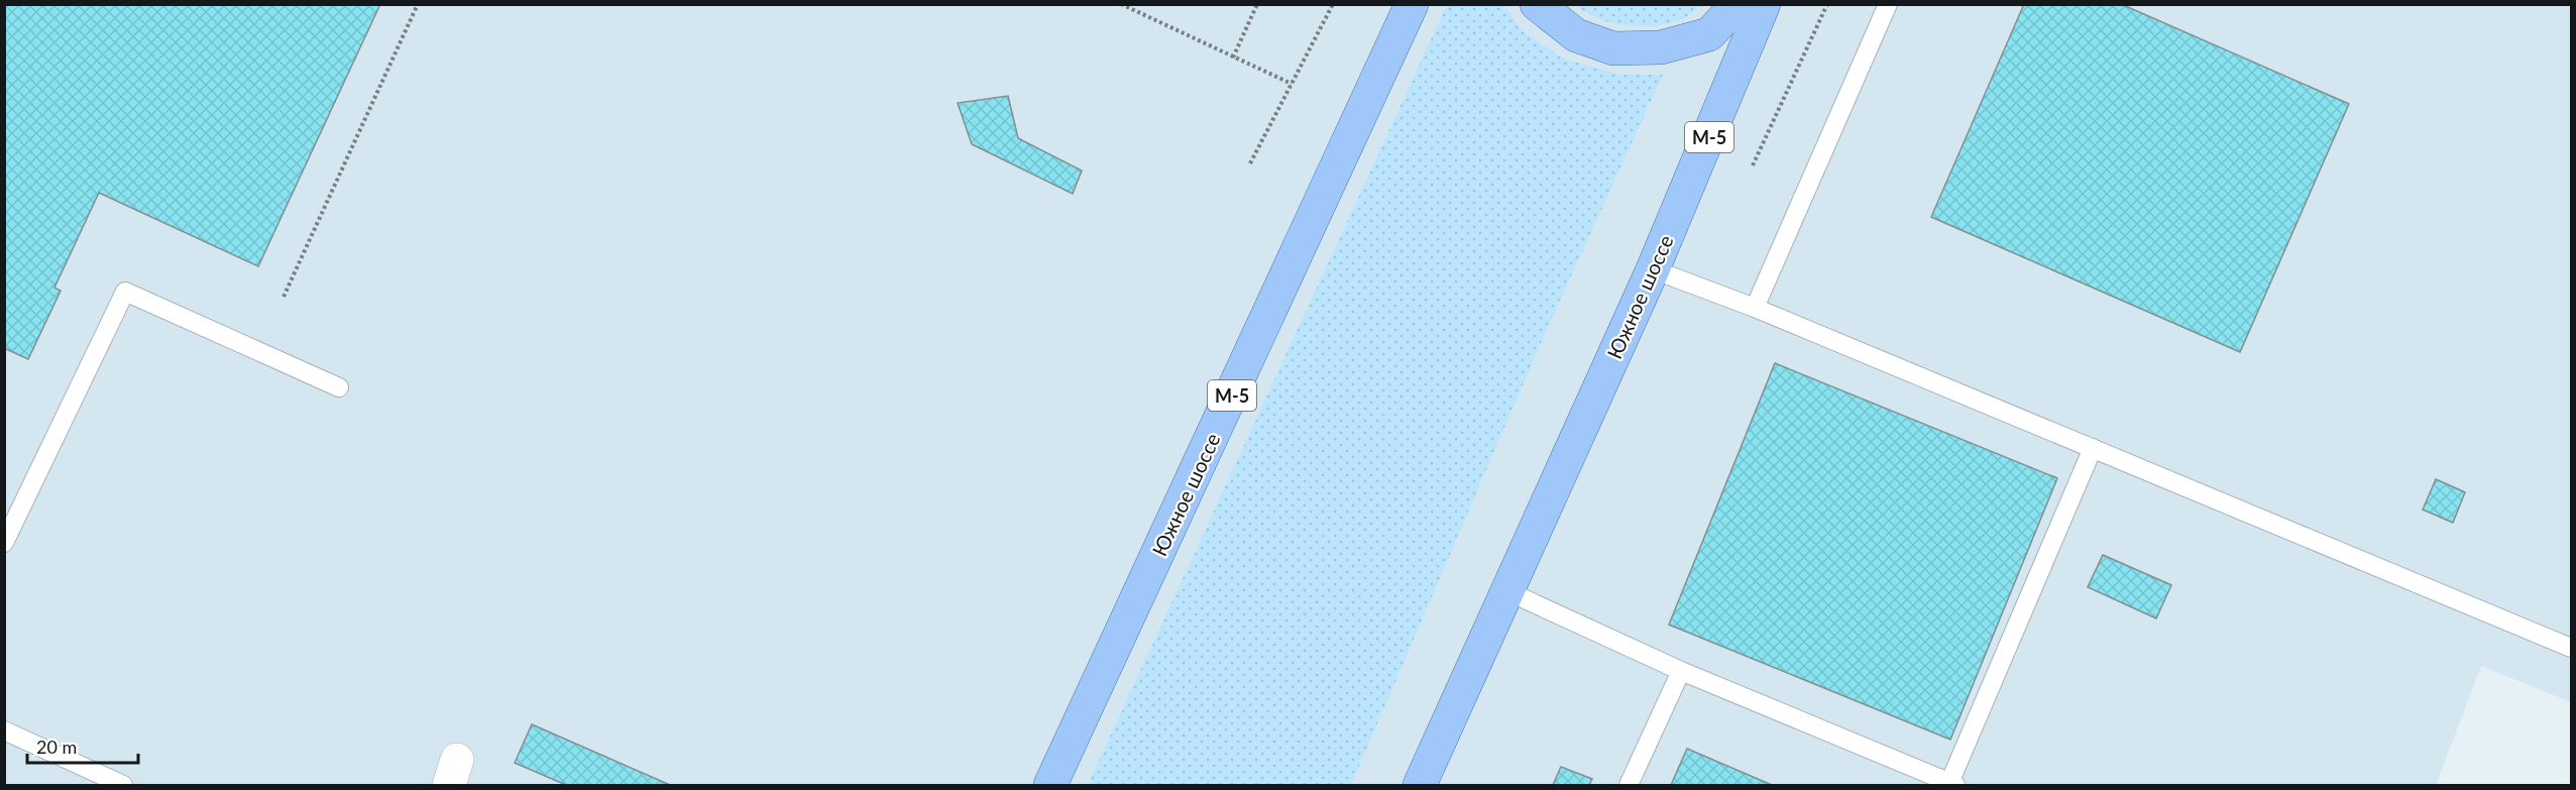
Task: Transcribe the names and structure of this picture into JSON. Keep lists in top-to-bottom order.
{
  "streets": {
    "main road": ["М-5", "Южное шоссе"]
  },
  "scale_bar": "20 m"
}
